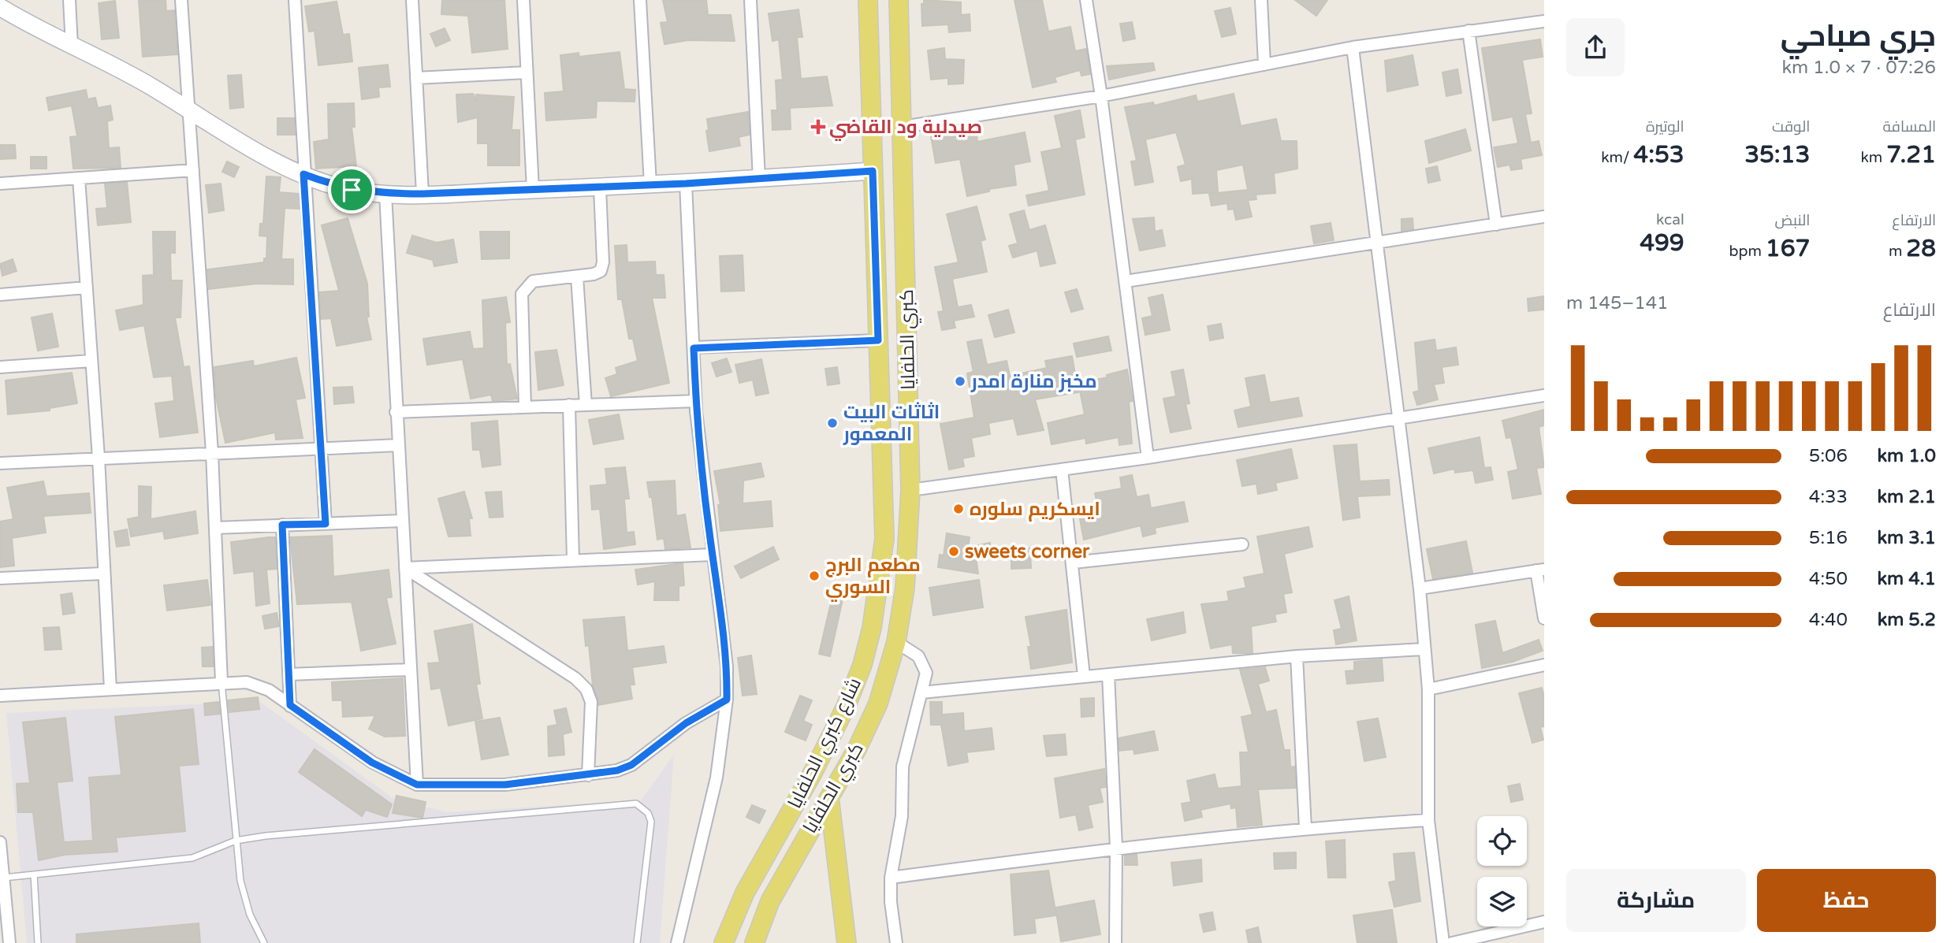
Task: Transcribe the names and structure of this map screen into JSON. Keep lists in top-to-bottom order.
{
  "streets": {
    "main road": ["كبري الحلفايا", "شارع كبري الحلفايا"]
  },
  "places": {
    "health": ["صيدلية ود القاضي"],
    "other": [
      "مخبز منارة امدر",
      "اثاثات البيت المعمور",
      "ايسكريم سلوره",
      "sweets corner",
      "مطعم البرج السوري"
    ]
  },
  "page": {
    "heading": ["جري صباحي", "07:26 · 7 × 1.0 km"],
    "stats": [
      ["المسافة", "7.21 km"],
      ["الوقت", "35:13"],
      ["الوتيرة", "4:53 /km"],
      ["الارتفاع", "28 m"],
      ["النبض", "167 bpm"],
      ["kcal", "499"]
    ],
    "chart": ["الارتفاع", "141–145 m"],
    "list": [
      {
        "name": "1.0 km",
        "note": "5:06"
      },
      {
        "name": "2.1 km",
        "note": "4:33"
      },
      {
        "name": "3.1 km",
        "note": "5:16"
      },
      {
        "name": "4.1 km",
        "note": "4:50"
      },
      {
        "name": "5.2 km",
        "note": "4:40"
      }
    ],
    "buttons": ["حفظ", "مشاركة"]
  }
}
